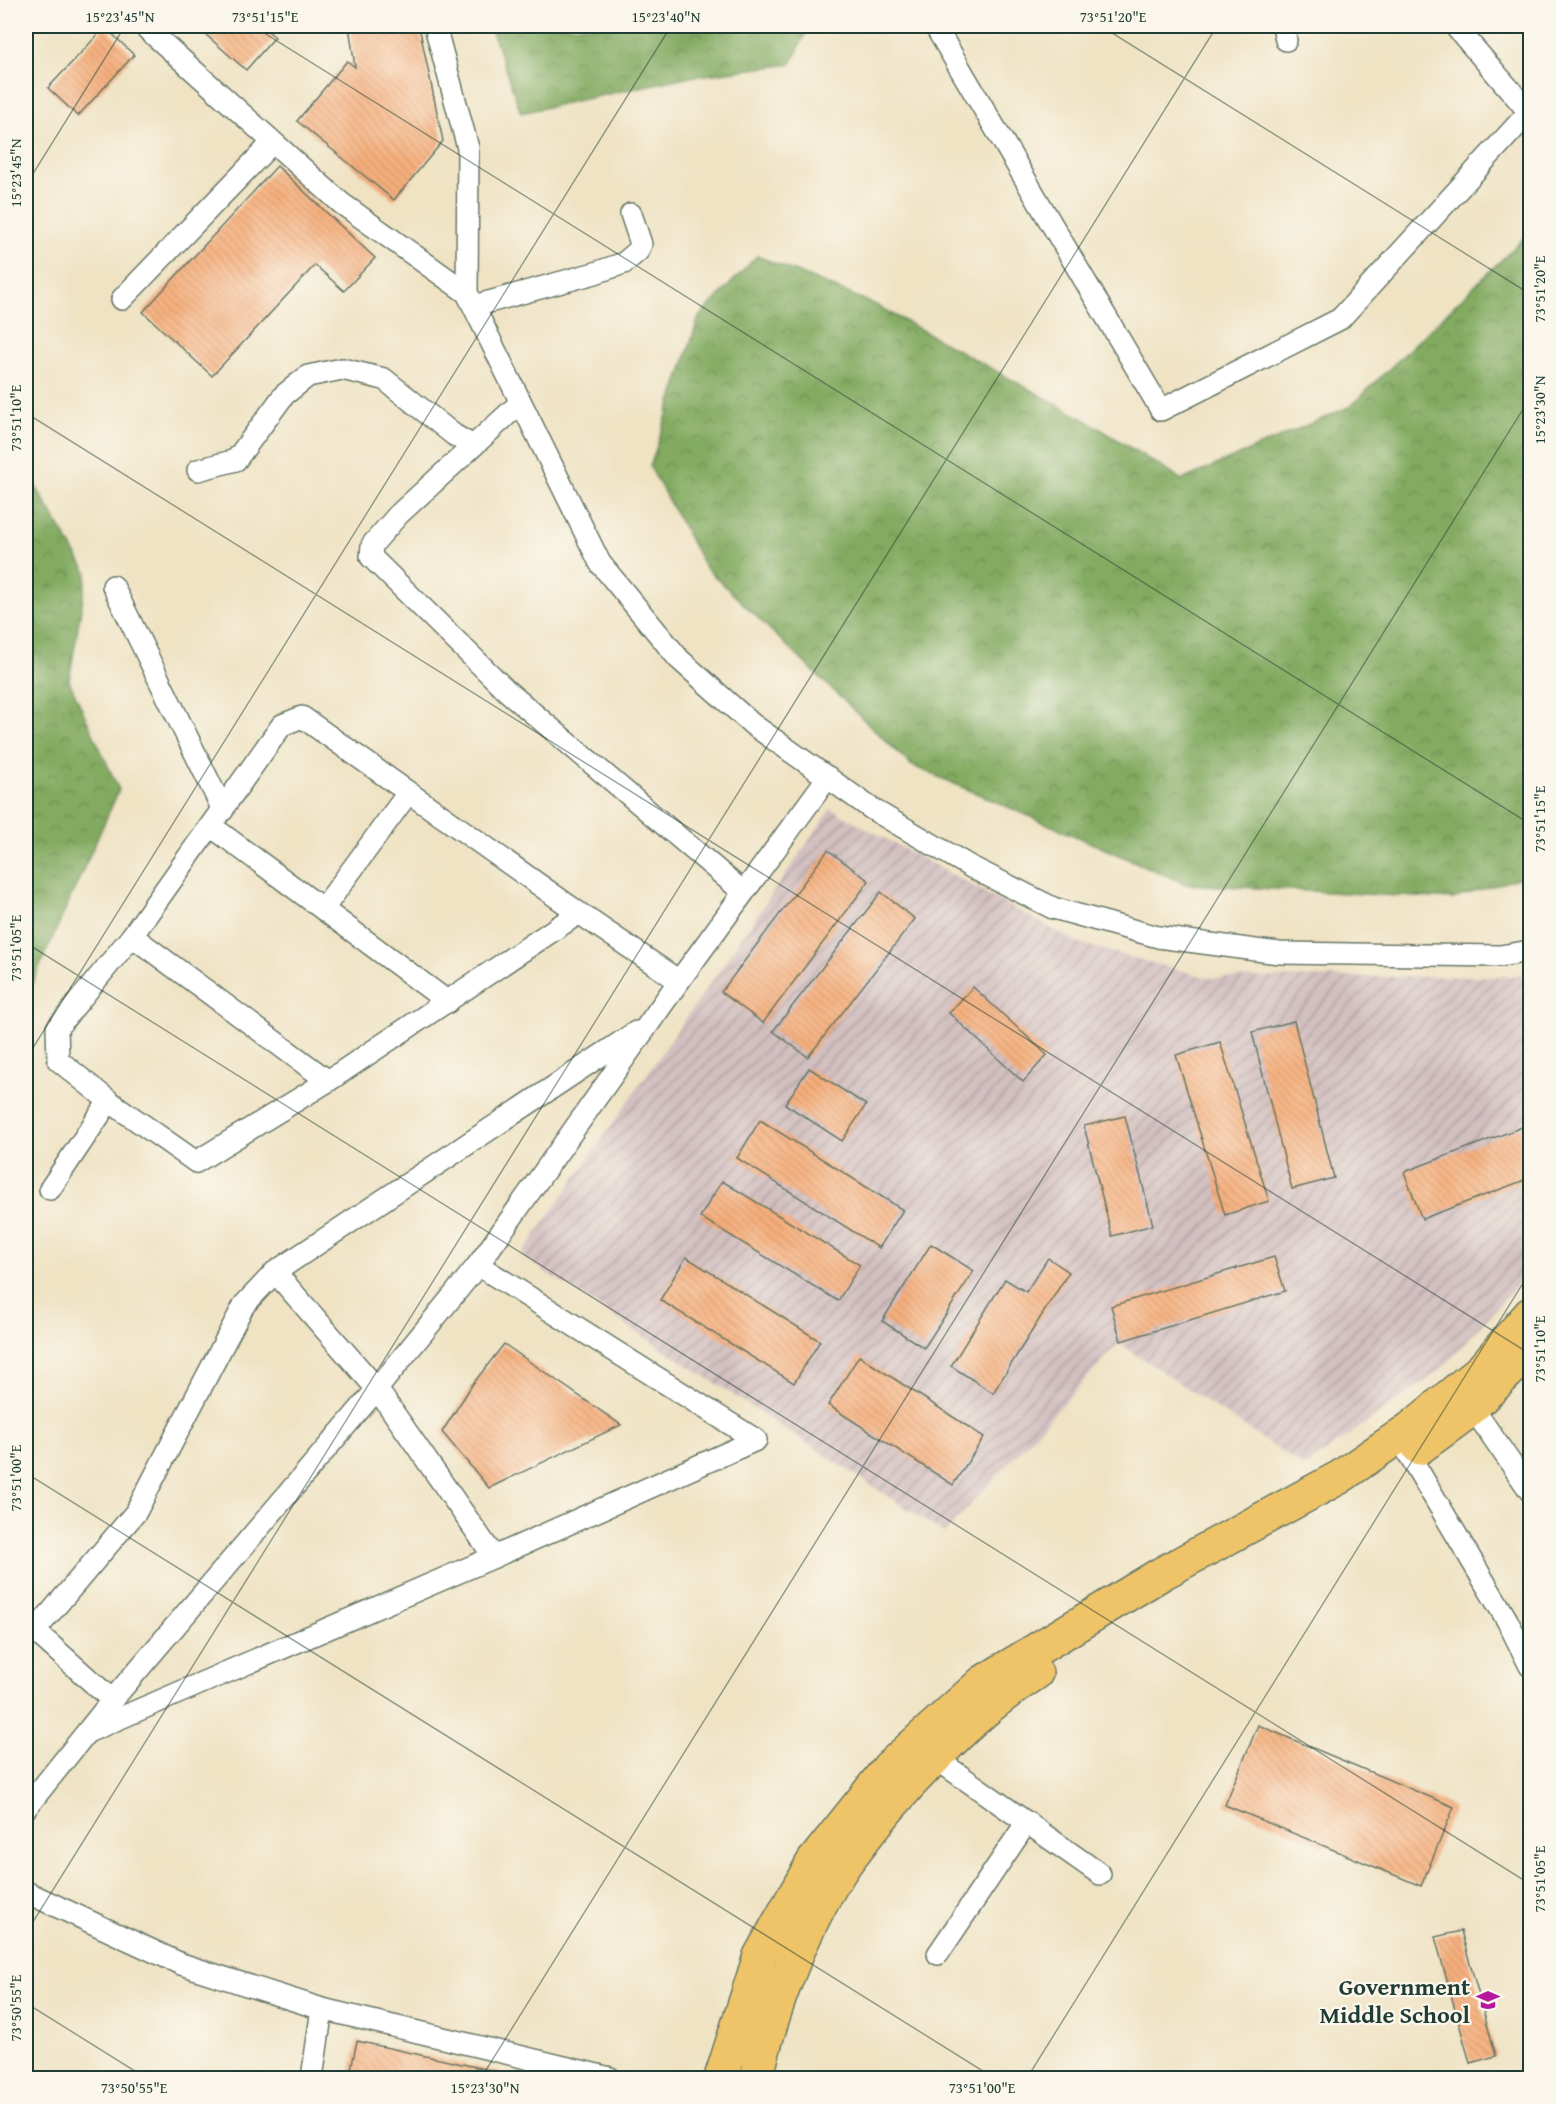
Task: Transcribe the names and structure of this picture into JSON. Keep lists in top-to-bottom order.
{
  "places": {
    "school or university": ["Government Middle School"]
  },
  "coordinates": [
    "15°23'45\"N",
    "73°51'15\"E",
    "15°23'40\"N",
    "73°51'20\"E",
    "15°23'30\"N",
    "73°51'10\"E",
    "73°51'05\"E",
    "73°51'00\"E",
    "73°50'55\"E"
  ]
}
